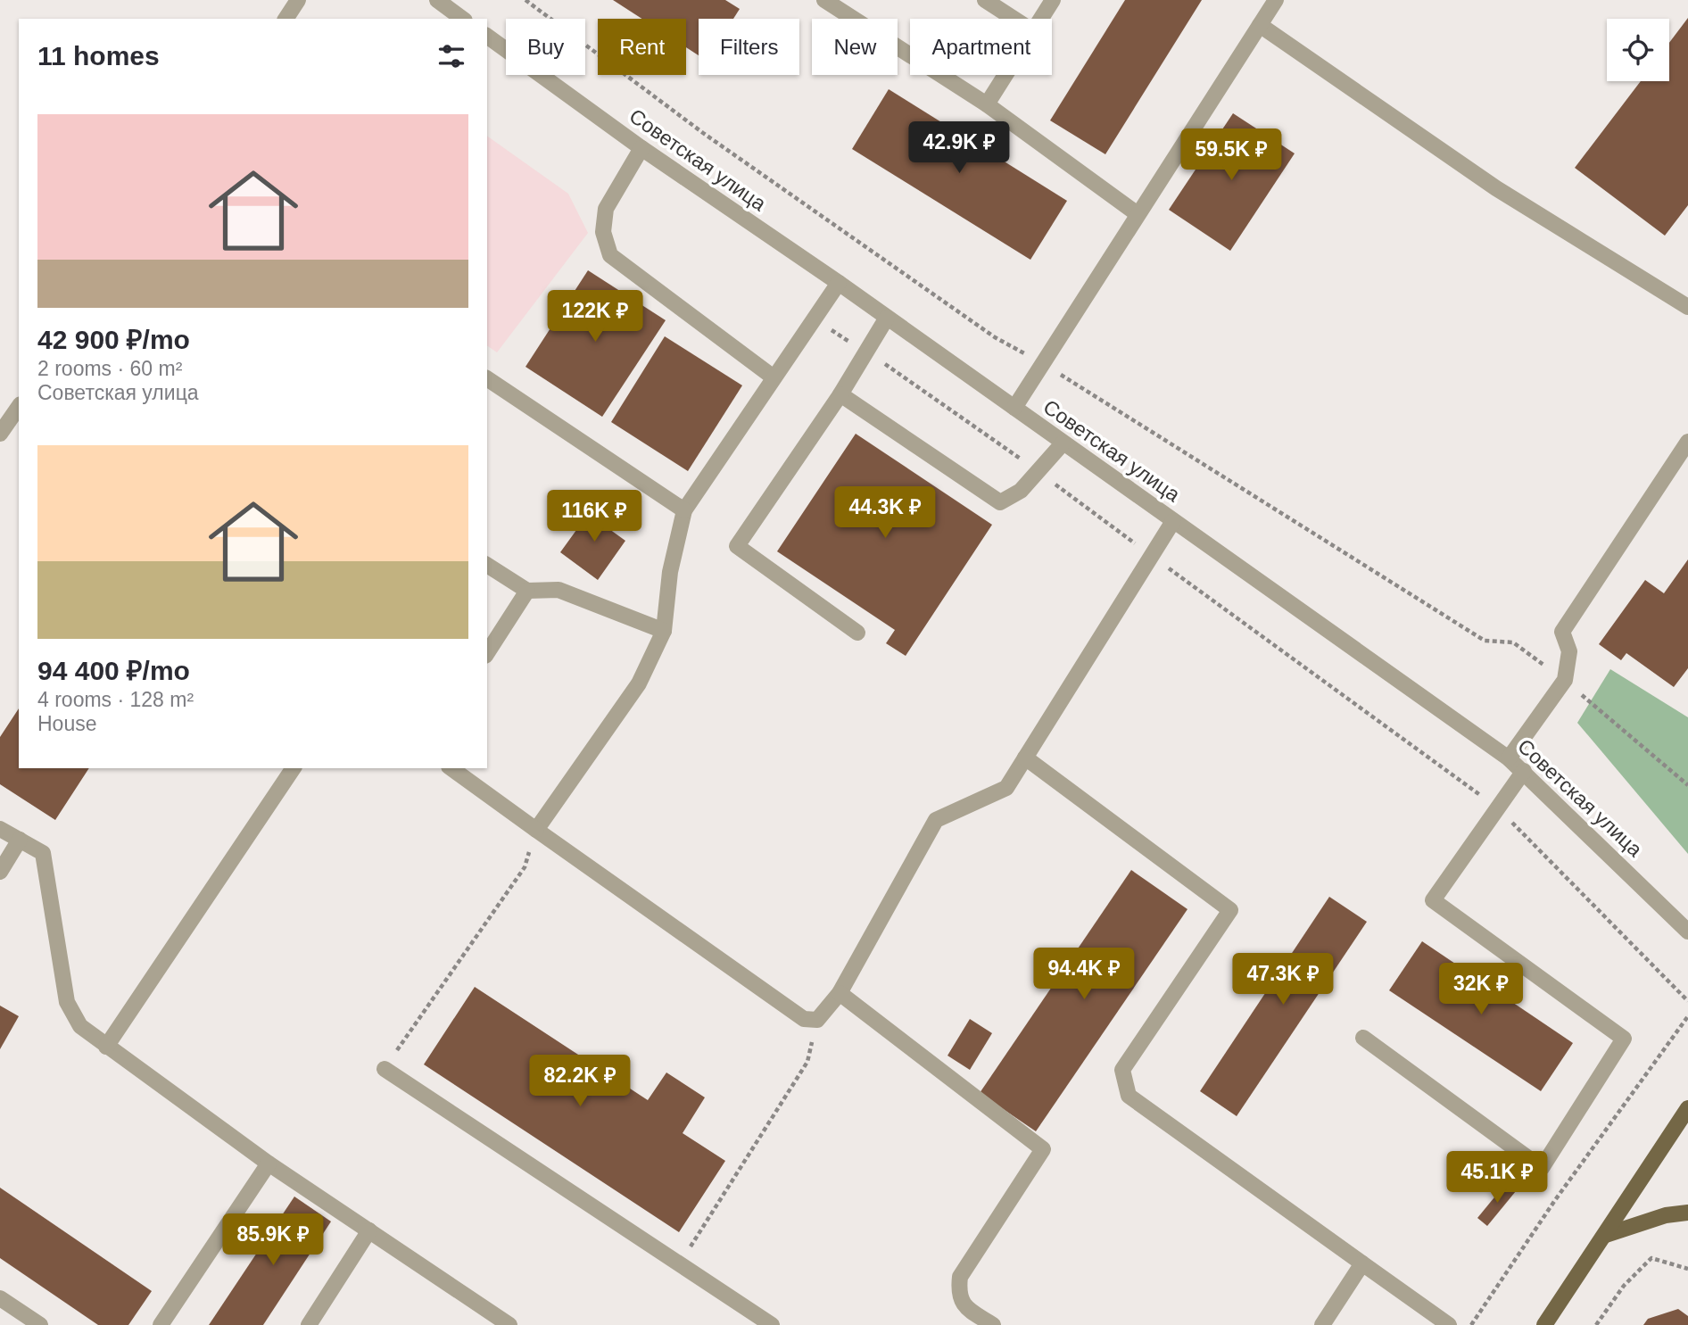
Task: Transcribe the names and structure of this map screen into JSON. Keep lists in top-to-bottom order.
{
  "streets": {
    "street": ["Советская улица"]
  },
  "page": {
    "chip": [
      "Buy",
      "Rent",
      "Filters",
      "New",
      "Apartment"
    ],
    "heading": "11 homes",
    "list": [
      {
        "name": "42 900 ₽/mo",
        "note": "2 rooms · 60 m² · Советская улица"
      },
      {
        "name": "94 400 ₽/mo",
        "note": "4 rooms · 128 m² · House"
      }
    ],
    "price": [
      "42.9K ₽",
      "59.5K ₽",
      "122K ₽",
      "44.3K ₽",
      "116K ₽",
      "94.4K ₽",
      "47.3K ₽",
      "32K ₽",
      "82.2K ₽",
      "45.1K ₽",
      "85.9K ₽"
    ]
  }
}
